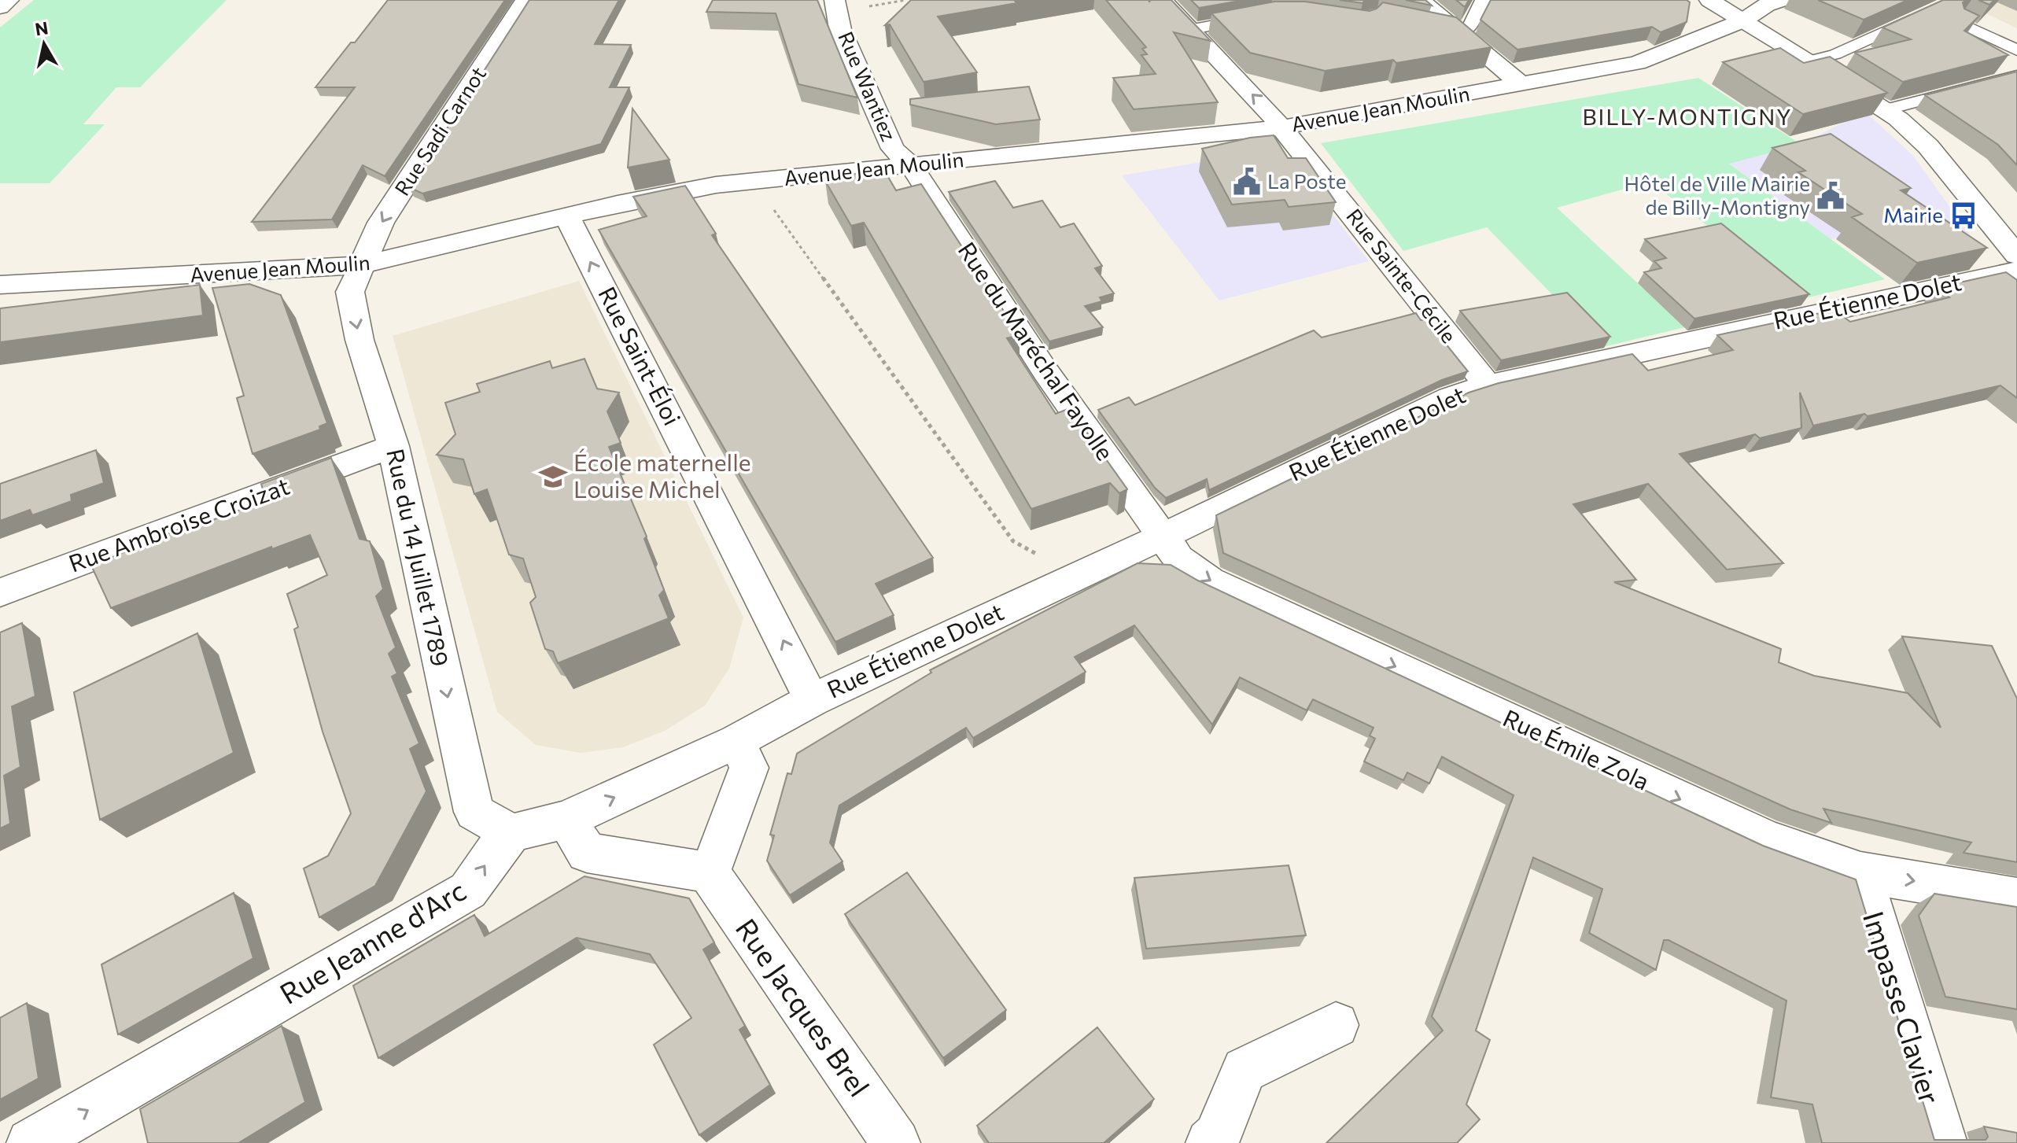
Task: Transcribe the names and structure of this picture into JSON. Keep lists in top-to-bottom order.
{
  "streets": {
    "street": [
      "Rue Wantiez",
      "Avenue Jean Moulin",
      "Rue Sadi Carnot",
      "Rue Sainte-Cécile",
      "Rue Étienne Dolet",
      "Rue du Maréchal Fayolle",
      "Rue Saint-Éloi",
      "Rue Ambroise Croizat",
      "Rue du 14 Juillet 1789",
      "Rue Émile Zola",
      "Rue Jeanne d'Arc",
      "Rue Jacques Brel",
      "Impasse Clavier"
    ]
  },
  "crossings": [
    ["Rue Wantiez", "Avenue Jean Moulin"],
    ["Rue Wantiez", "Rue du Maréchal Fayolle"],
    ["Avenue Jean Moulin", "Rue Sadi Carnot"],
    ["Avenue Jean Moulin", "Rue Sainte-Cécile"],
    ["Avenue Jean Moulin", "Rue du Maréchal Fayolle"],
    ["Avenue Jean Moulin", "Rue Saint-Éloi"],
    ["Avenue Jean Moulin", "Rue du 14 Juillet 1789"],
    ["Rue Sadi Carnot", "Rue du 14 Juillet 1789"],
    ["Rue Sainte-Cécile", "Rue Étienne Dolet"],
    ["Rue Étienne Dolet", "Rue du Maréchal Fayolle"],
    ["Rue Étienne Dolet", "Rue Saint-Éloi"],
    ["Rue Étienne Dolet", "Rue Émile Zola"],
    ["Rue du Maréchal Fayolle", "Rue Émile Zola"],
    ["Rue Ambroise Croizat", "Rue du 14 Juillet 1789"],
    ["Rue du 14 Juillet 1789", "Rue Jeanne d'Arc"],
    ["Rue Émile Zola", "Impasse Clavier"]
  ],
  "one_way": [
    "Rue Sadi Carnot",
    "Rue Saint-Éloi",
    "Rue du 14 Juillet 1789",
    "Rue Émile Zola",
    "Rue Jeanne d'Arc"
  ],
  "districts": ["BILLY-MONTIGNY"],
  "places": {
    "public building": ["La Poste", "Hôtel de Ville Mairie de Billy-Montigny"],
    "bus stop": ["Mairie"],
    "school or university": ["École maternelle Louise Michel"]
  },
  "north": "top"
}
